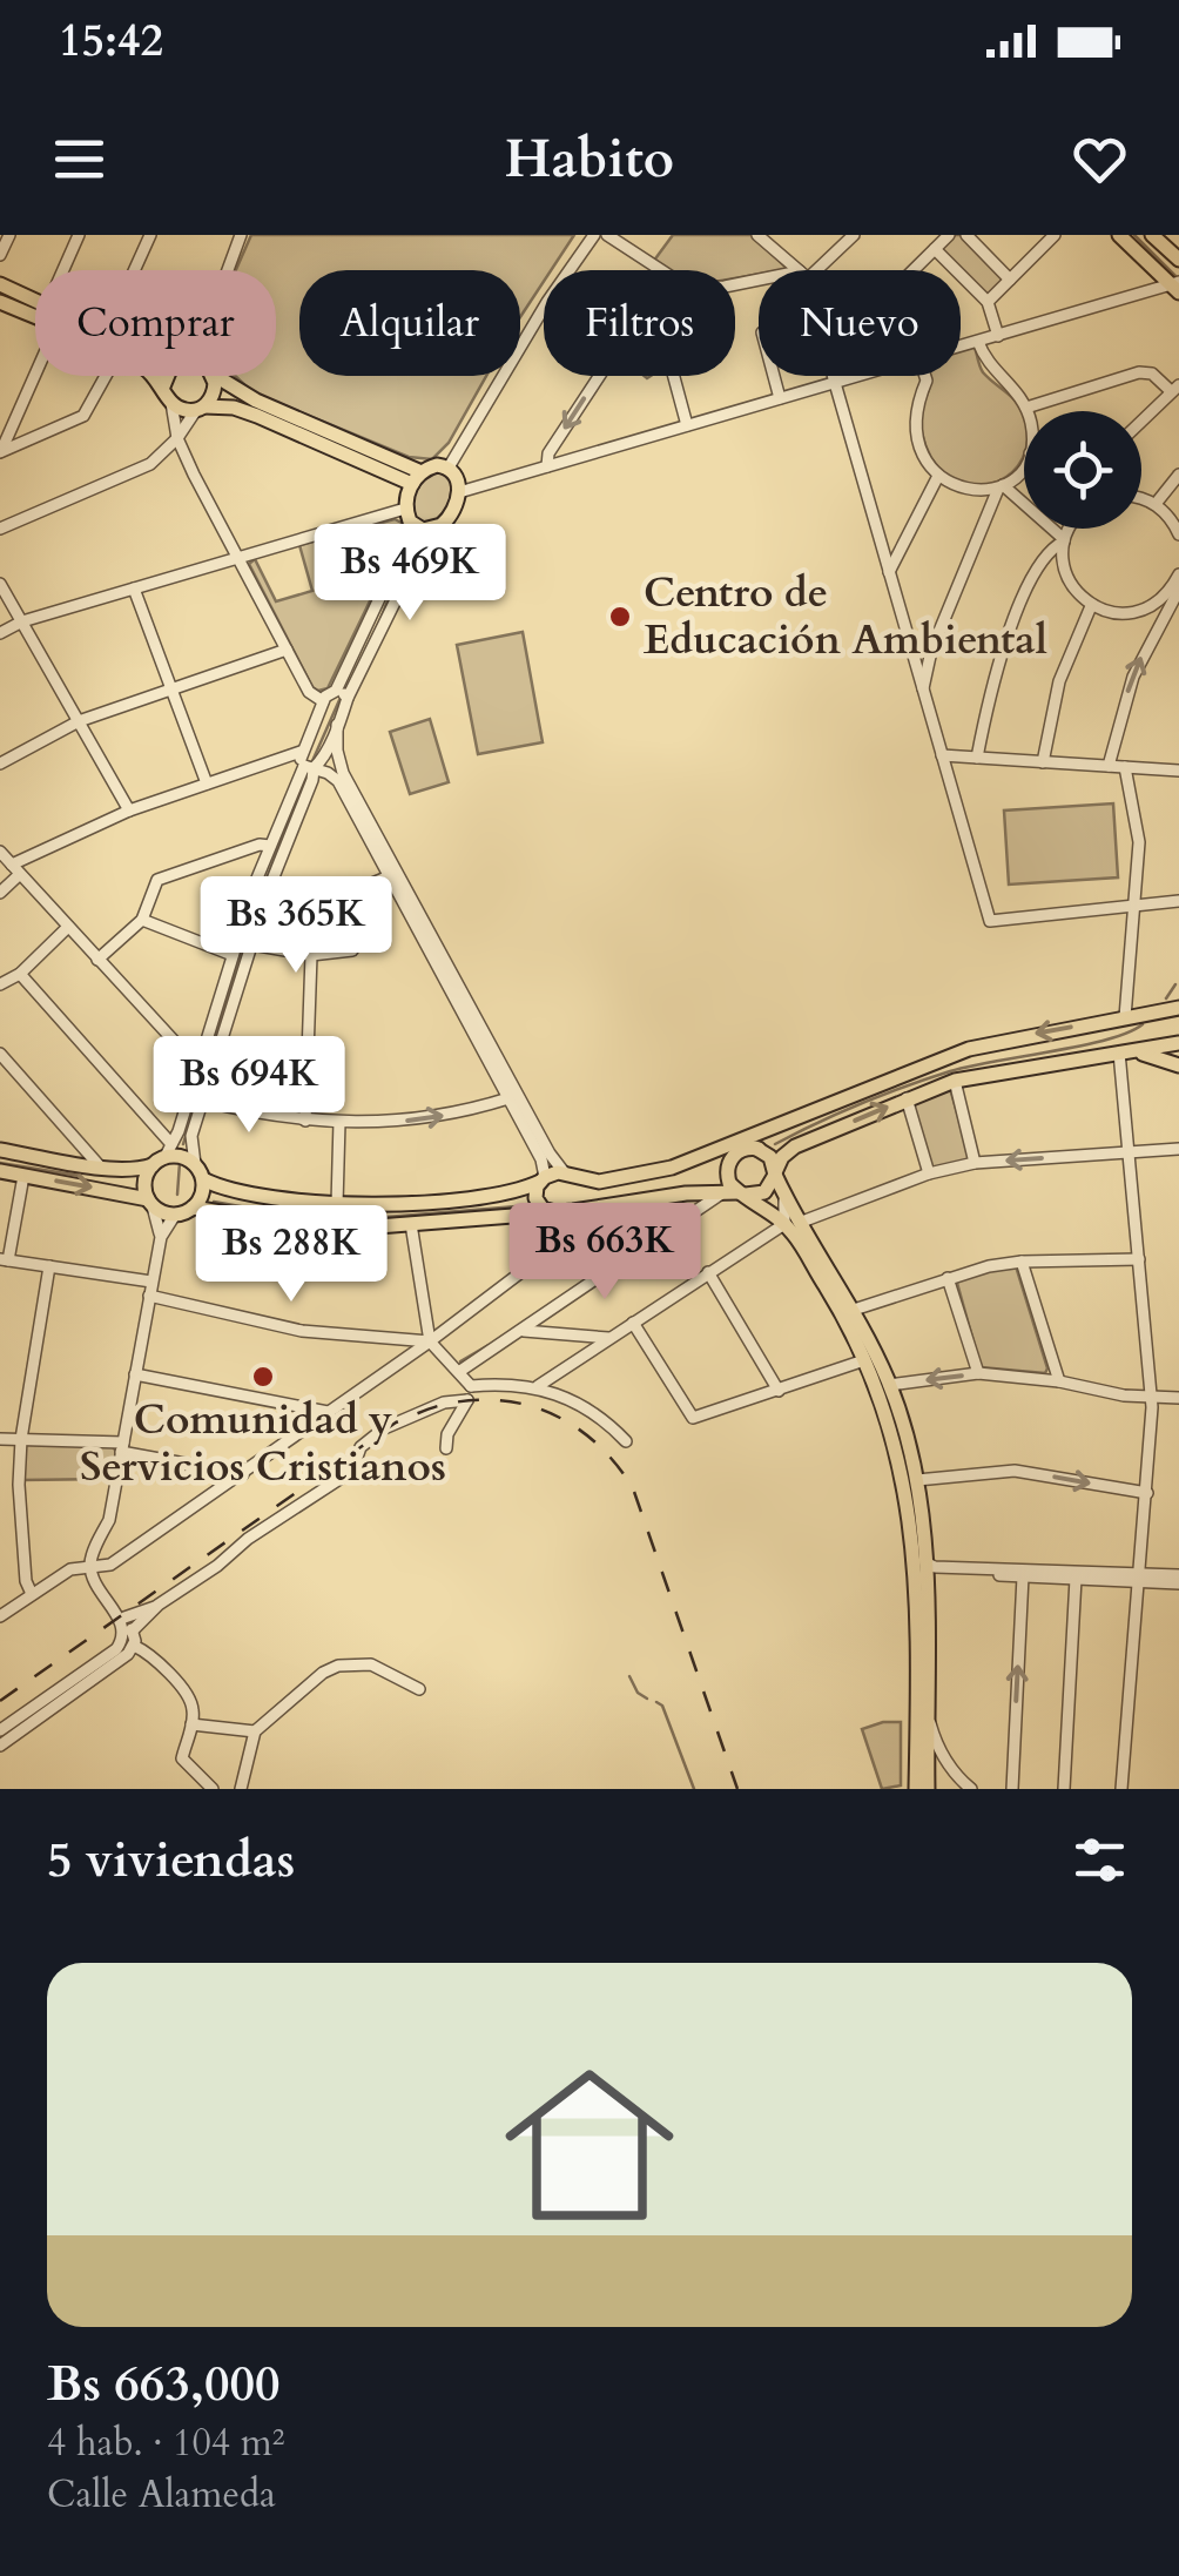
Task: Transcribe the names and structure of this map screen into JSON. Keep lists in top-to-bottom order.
{
  "places": ["Centro de Educación Ambiental", "Comunidad y Servicios Cristianos"],
  "page": {
    "status": "15:42",
    "header": "Habito",
    "chip": [
      "Comprar",
      "Alquilar",
      "Filtros",
      "Nuevo"
    ],
    "price": [
      "Bs 469K",
      "Bs 365K",
      "Bs 694K",
      "Bs 663K",
      "Bs 288K"
    ],
    "heading": "5 viviendas",
    "list": [
      {
        "name": "Bs 663,000",
        "note": "4 hab. · 104 m² · Calle Alameda"
      }
    ]
  }
}
